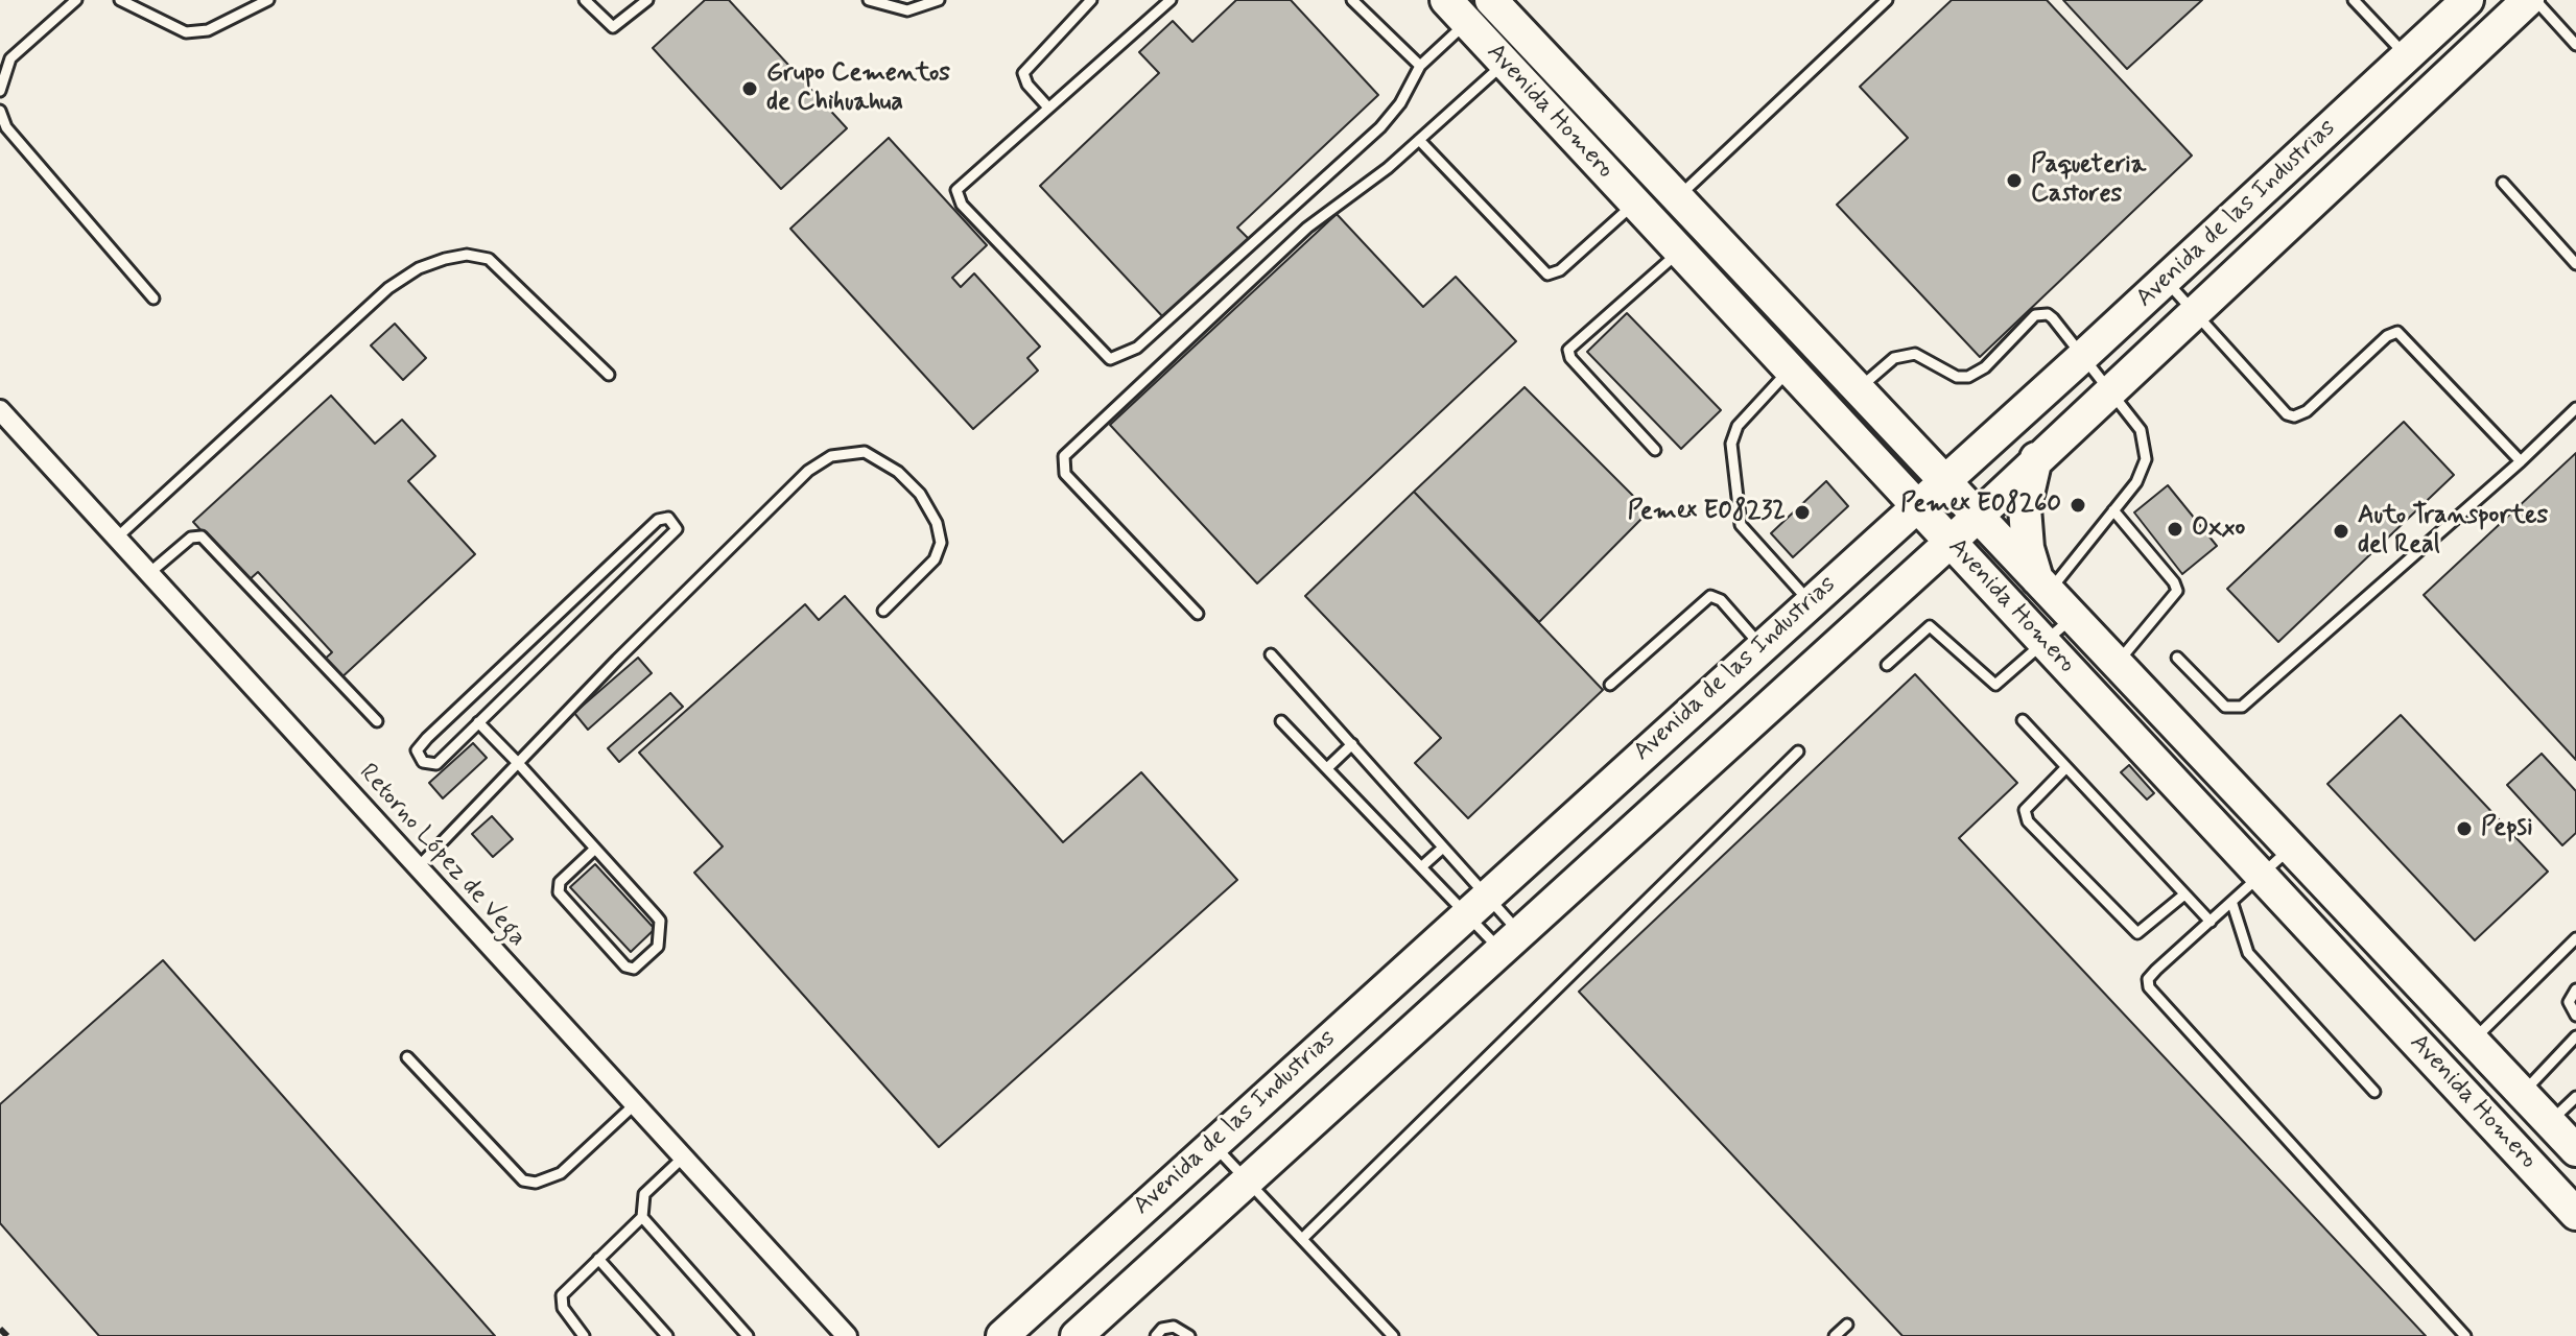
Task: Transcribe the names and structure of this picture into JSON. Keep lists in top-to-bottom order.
{
  "streets": {
    "main road": ["Avenida Homero", "Avenida de las Industrias"],
    "street": ["Retorno López de Vega"]
  },
  "crossings": [
    ["Avenida Homero", "Avenida de las Industrias"]
  ],
  "places": [
    "Grupo Cementos de Chihuahua",
    "Paqueteria Castores",
    "Pemex E08260",
    "Pemex E08232",
    "Oxxo",
    "Auto Transportes del Real",
    "Pepsi"
  ]
}
